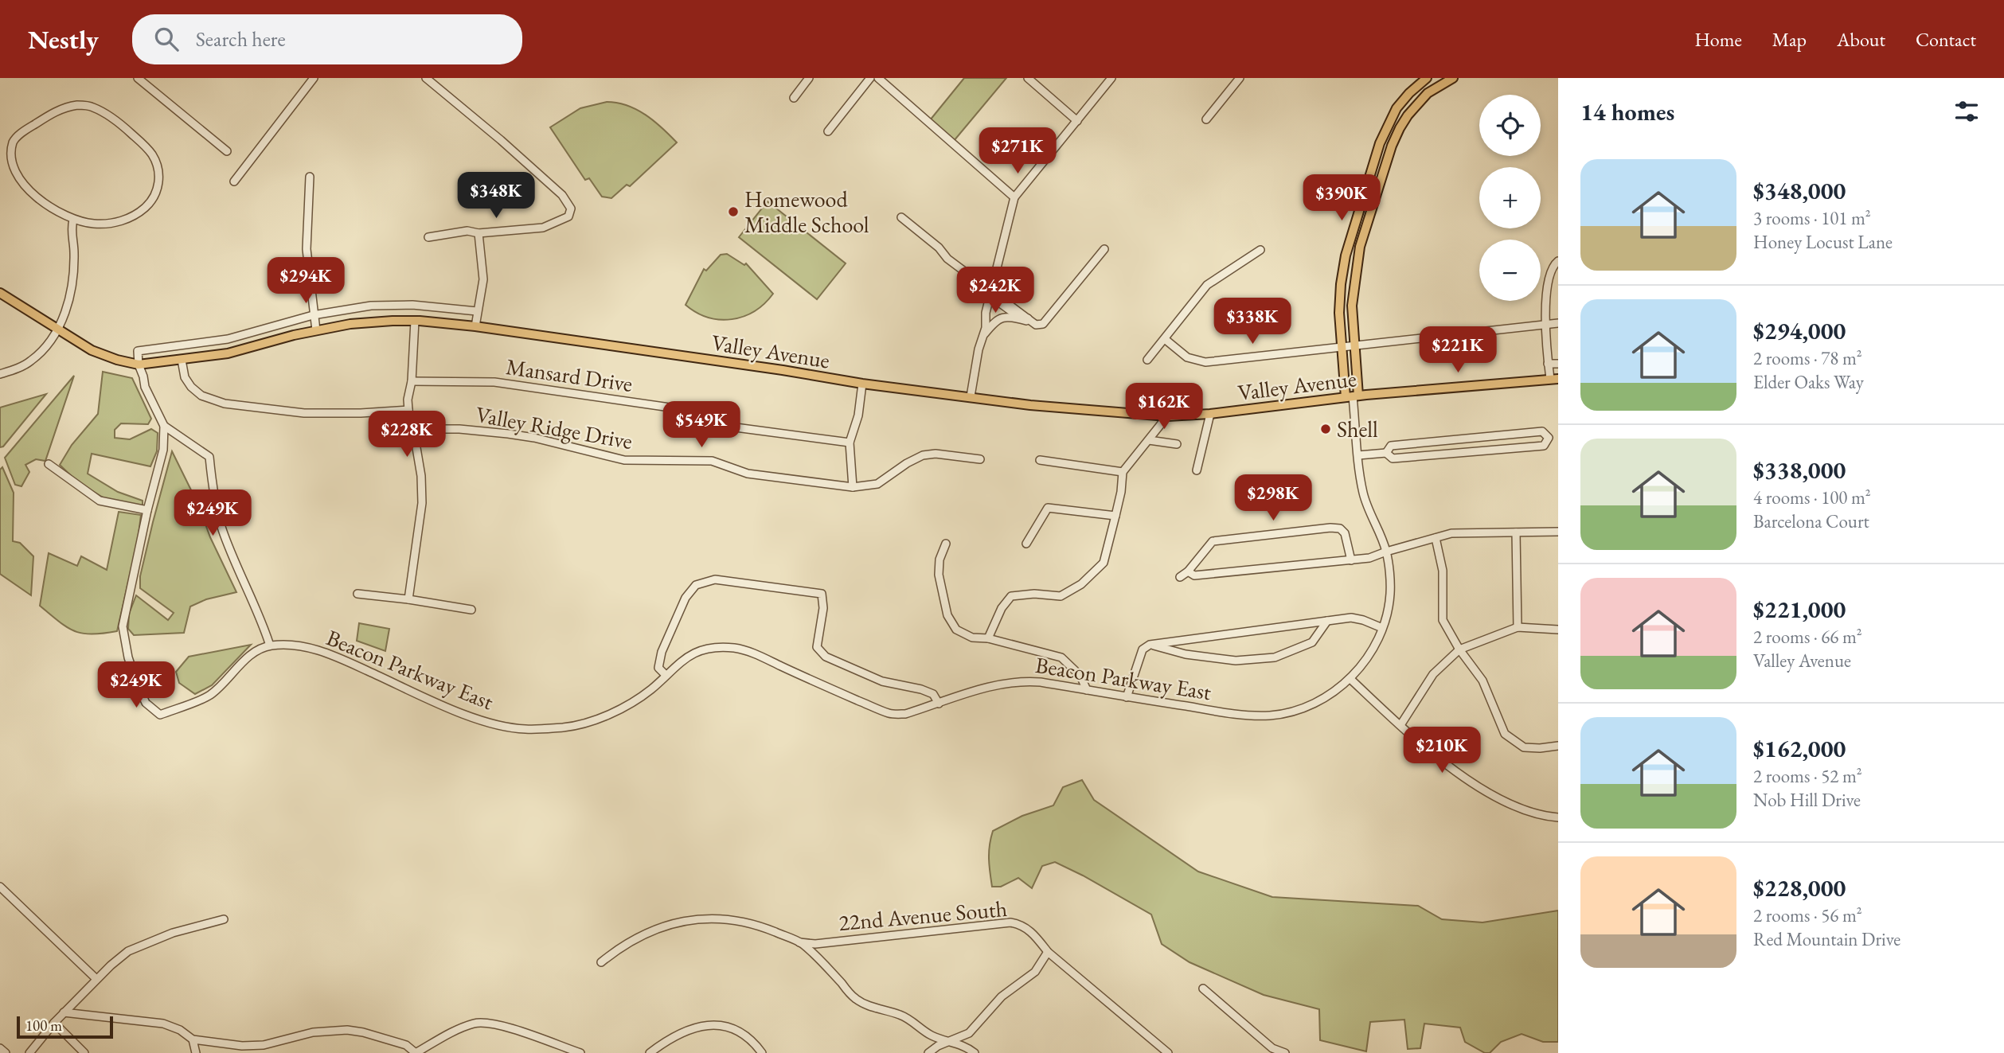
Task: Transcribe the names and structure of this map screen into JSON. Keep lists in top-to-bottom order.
{
  "streets": {
    "main road": ["Valley Avenue"],
    "street": [
      "Mansard Drive",
      "Valley Ridge Drive",
      "Beacon Parkway East",
      "22nd Avenue South"
    ]
  },
  "crossings": [
    ["Valley Avenue", "Beacon Parkway East"]
  ],
  "places": ["Homewood Middle School", "Shell"],
  "scale_bar": "100 m",
  "page": {
    "header": "Nestly",
    "search": "Search here",
    "nav": [
      "Home",
      "Map",
      "About",
      "Contact"
    ],
    "heading": "14 homes",
    "map_buttons": ["+", "−"],
    "price": [
      "$271K",
      "$348K",
      "$390K",
      "$294K",
      "$242K",
      "$338K",
      "$221K",
      "$162K",
      "$549K",
      "$228K",
      "$298K",
      "$249K",
      "$249K",
      "$210K"
    ],
    "list": [
      {
        "name": "$348,000",
        "note": "3 rooms · 101 m² · Honey Locust Lane"
      },
      {
        "name": "$294,000",
        "note": "2 rooms · 78 m² · Elder Oaks Way"
      },
      {
        "name": "$338,000",
        "note": "4 rooms · 100 m² · Barcelona Court"
      },
      {
        "name": "$221,000",
        "note": "2 rooms · 66 m² · Valley Avenue"
      },
      {
        "name": "$162,000",
        "note": "2 rooms · 52 m² · Nob Hill Drive"
      },
      {
        "name": "$228,000",
        "note": "2 rooms · 56 m² · Red Mountain Drive"
      }
    ],
    "scale": "100 m"
  }
}
